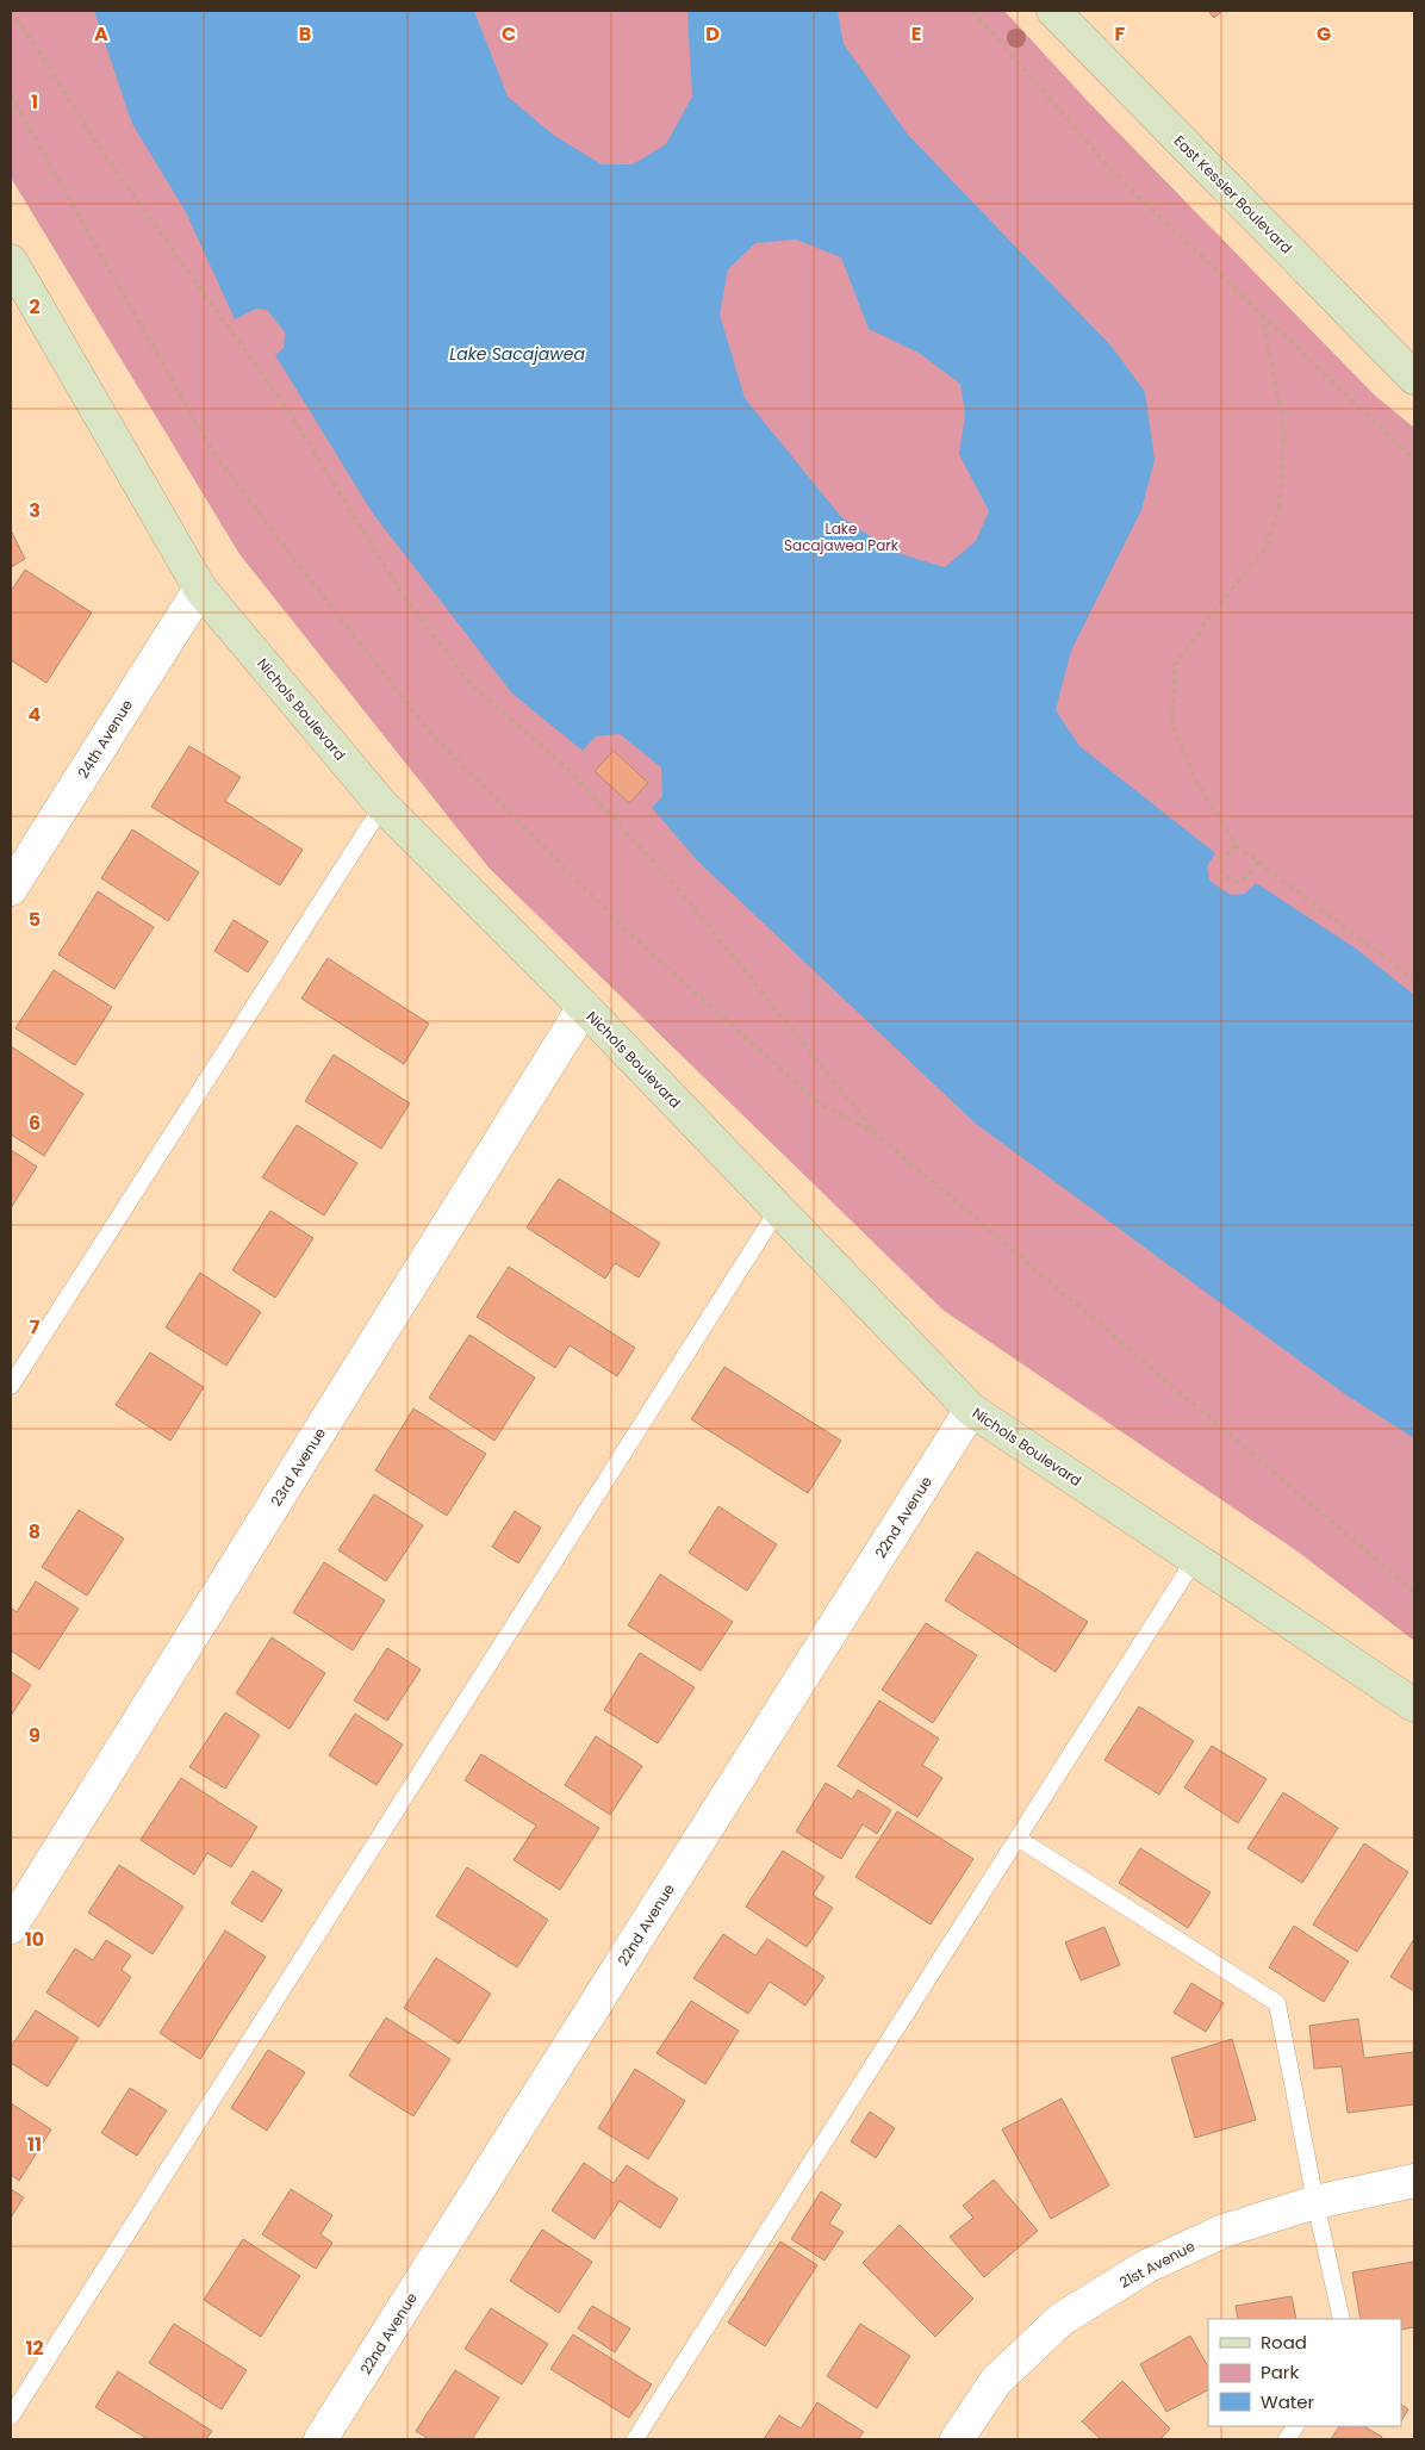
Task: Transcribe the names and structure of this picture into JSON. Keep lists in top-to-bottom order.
{
  "streets": {
    "main road": ["East Kessler Boulevard", "Nichols Boulevard"],
    "street": [
      "24th Avenue",
      "23rd Avenue",
      "22nd Avenue",
      "21st Avenue"
    ]
  },
  "crossings": [
    ["Nichols Boulevard", "24th Avenue"],
    ["Nichols Boulevard", "23rd Avenue"],
    ["Nichols Boulevard", "22nd Avenue"]
  ],
  "water": ["Lake Sacajawea"],
  "parks": ["Lake Sacajawea Park"],
  "legend": ["Road", "Park", "Water"],
  "grid": {
    "columns": [
      "A",
      "B",
      "C",
      "D",
      "E",
      "F",
      "G"
    ],
    "rows": [
      "1",
      "2",
      "3",
      "4",
      "5",
      "6",
      "7",
      "8",
      "9",
      "10",
      "11",
      "12"
    ]
  }
}
